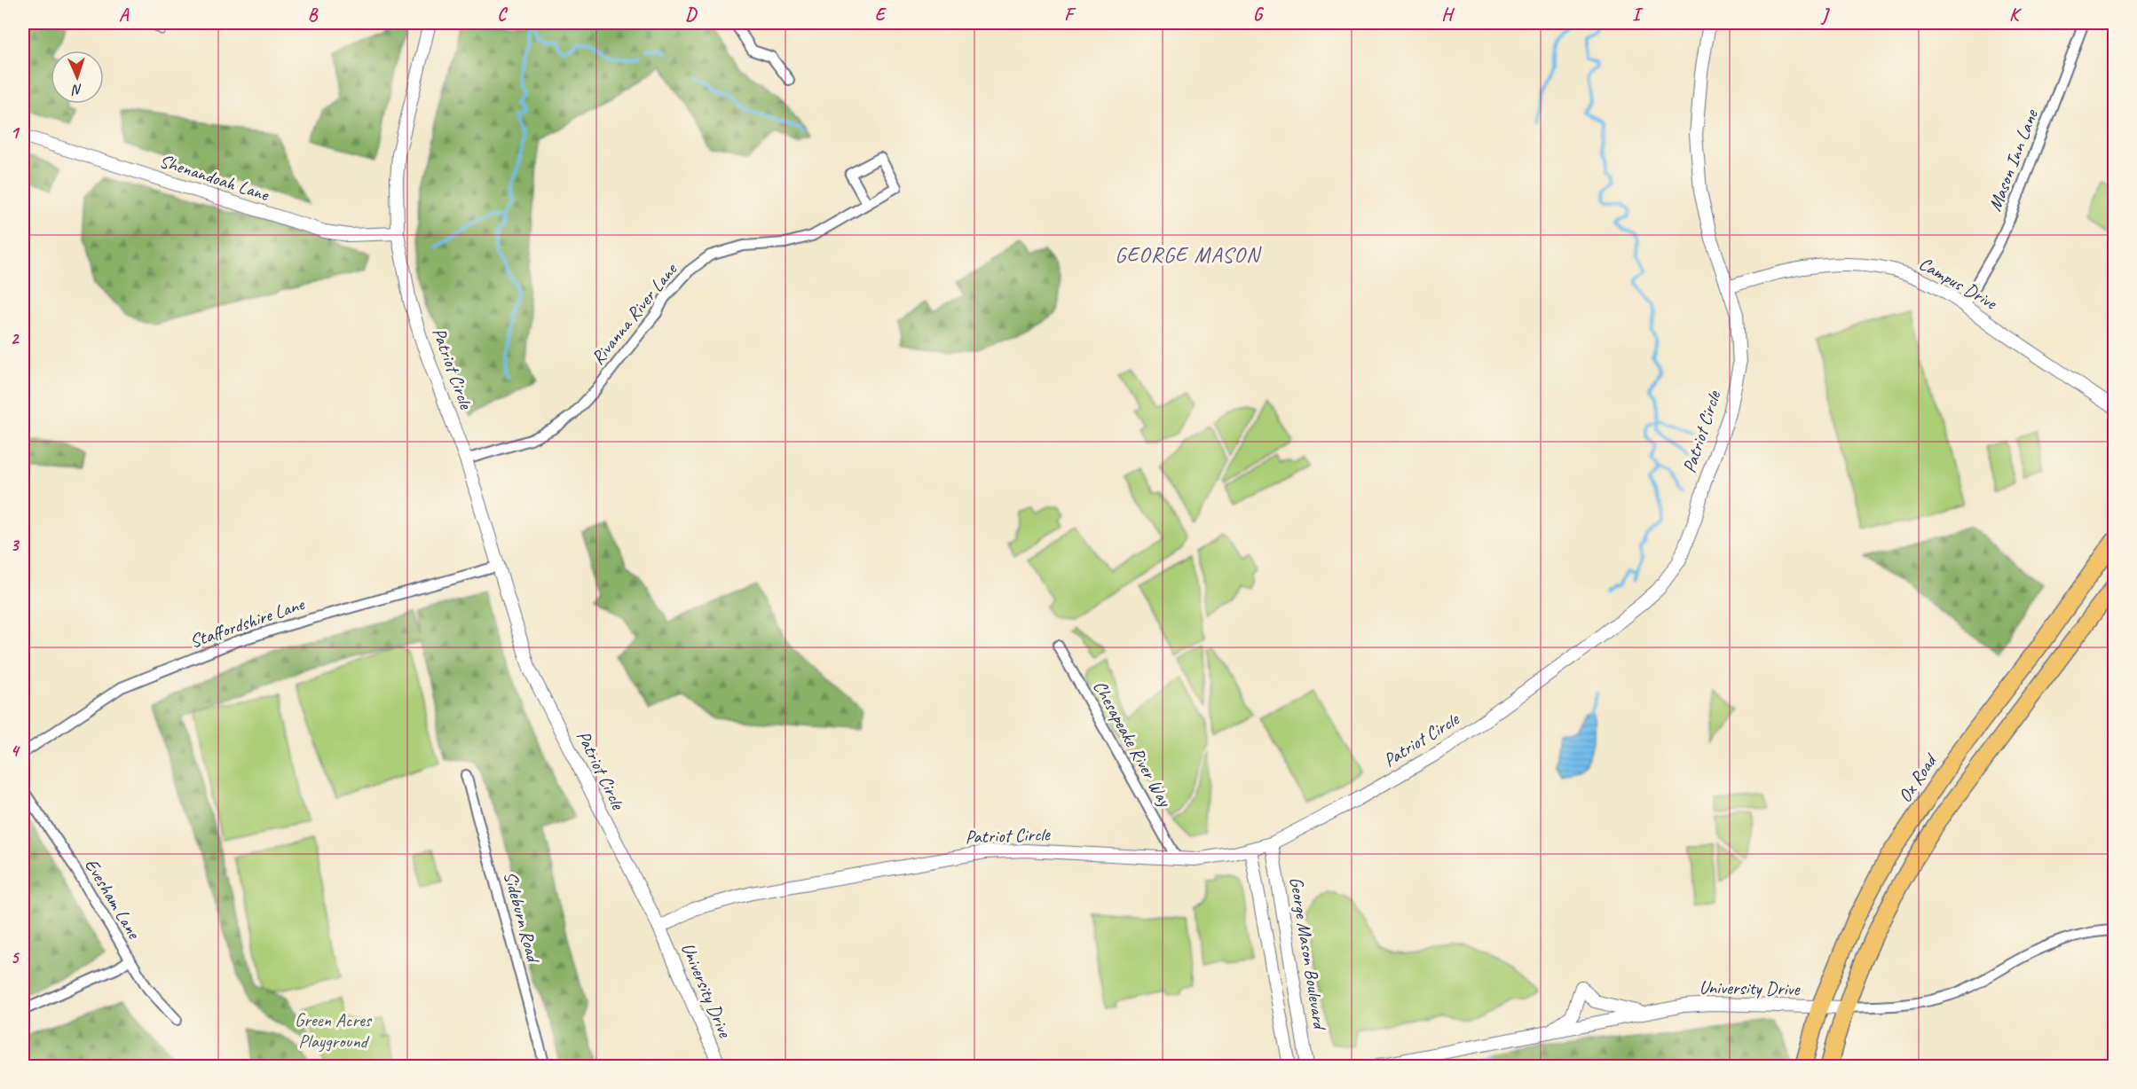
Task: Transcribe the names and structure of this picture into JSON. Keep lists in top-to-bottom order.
{
  "streets": {
    "main road": ["Ox Road"],
    "street": [
      "Mason Inn Lane",
      "Shenandoah Lane",
      "Campus Drive",
      "Rivanna River Lane",
      "Patriot Circle",
      "Staffordshire Lane",
      "Chesapeake River Way",
      "Evesham Lane",
      "Sideburn Road",
      "George Mason Boulevard",
      "University Drive"
    ]
  },
  "crossings": [
    ["Mason Inn Lane", "Campus Drive"],
    ["Shenandoah Lane", "Patriot Circle"],
    ["Campus Drive", "Patriot Circle"],
    ["Rivanna River Lane", "Patriot Circle"],
    ["Patriot Circle", "Staffordshire Lane"],
    ["Patriot Circle", "Chesapeake River Way"],
    ["Patriot Circle", "George Mason Boulevard"],
    ["Patriot Circle", "University Drive"],
    ["Ox Road", "University Drive"]
  ],
  "districts": ["GEORGE MASON"],
  "parks": ["Green Acres Playground"],
  "north": "bottom",
  "grid": {
    "columns": [
      "A",
      "B",
      "C",
      "D",
      "E",
      "F",
      "G",
      "H",
      "I",
      "J",
      "K"
    ],
    "rows": [
      "1",
      "2",
      "3",
      "4",
      "5"
    ]
  }
}
